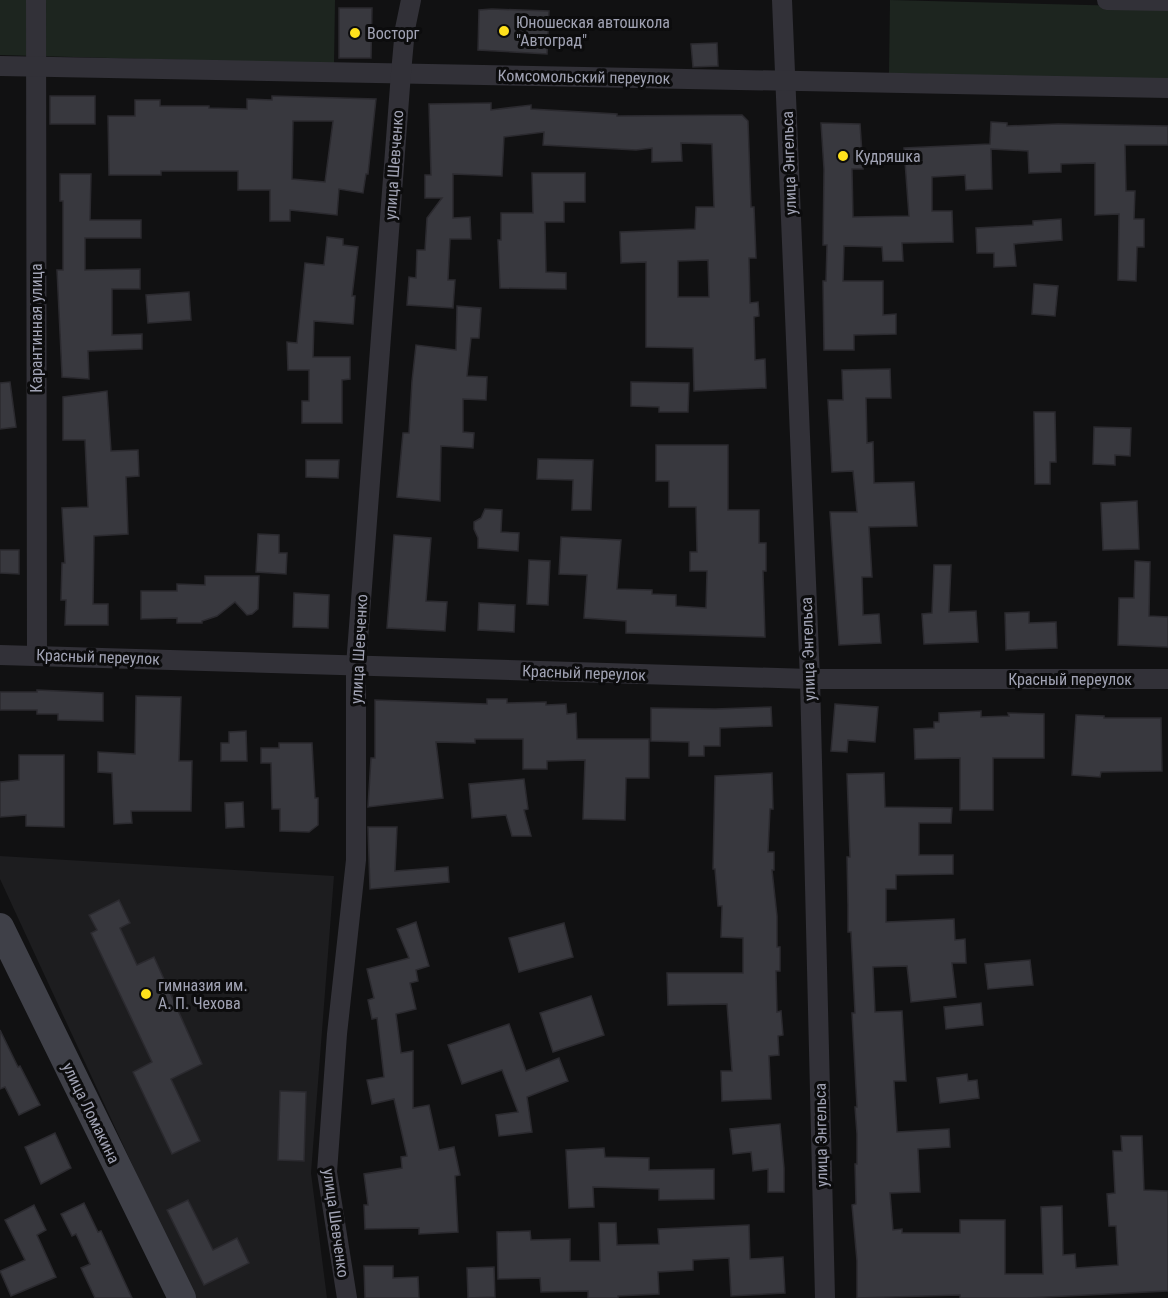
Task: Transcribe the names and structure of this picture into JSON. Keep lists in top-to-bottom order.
{
  "streets": {
    "street": [
      "Комсомольский переулок",
      "улица Энгельса",
      "улица Шевченко",
      "Карантинная улица",
      "Красный переулок",
      "улица Ломакина"
    ]
  },
  "crossings": [
    ["Комсомольский переулок", "улица Энгельса"],
    ["Комсомольский переулок", "улица Шевченко"],
    ["Комсомольский переулок", "Карантинная улица"],
    ["улица Энгельса", "Красный переулок"],
    ["улица Шевченко", "Красный переулок"],
    ["Карантинная улица", "Красный переулок"]
  ],
  "places": [
    "Юношеская автошкола \"Автоград\"",
    "Восторг",
    "Кудряшка",
    "гимназия им. А. П. Чехова"
  ]
}
